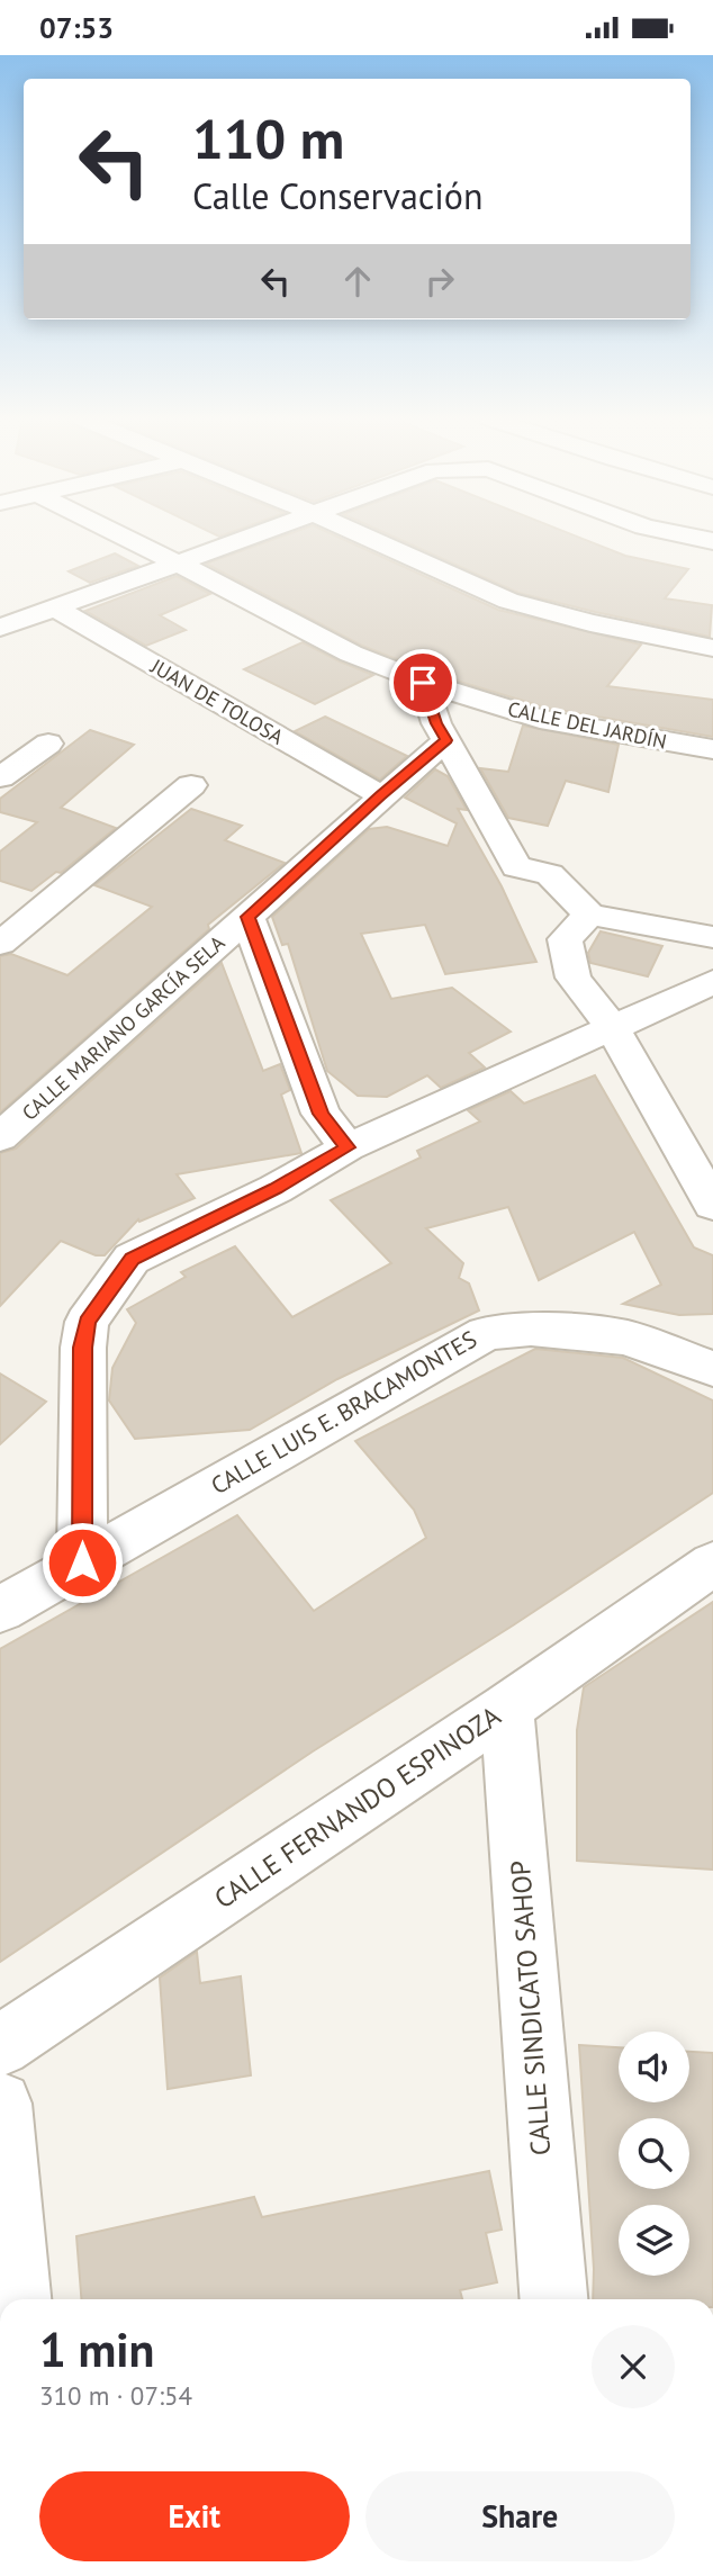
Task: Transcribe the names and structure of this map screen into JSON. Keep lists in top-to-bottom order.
{
  "streets": {
    "street": [
      "JUAN DE TOLOSA",
      "CALLE DEL JARDÍN",
      "CALLE MARIANO GARCÍA SELA",
      "CALLE LUIS E. BRACAMONTES",
      "CALLE FERNANDO ESPINOZA",
      "CALLE SINDICATO SAHOP"
    ]
  },
  "crossings": [
    ["JUAN DE TOLOSA", "CALLE MARIANO GARCÍA SELA"],
    ["CALLE FERNANDO ESPINOZA", "CALLE SINDICATO SAHOP"]
  ],
  "page": {
    "status": "07:53",
    "turn": ["110 m", "Calle Conservación"],
    "heading": ["1 min", "310 m · 07:54"],
    "buttons": ["Exit", "Share"]
  }
}
